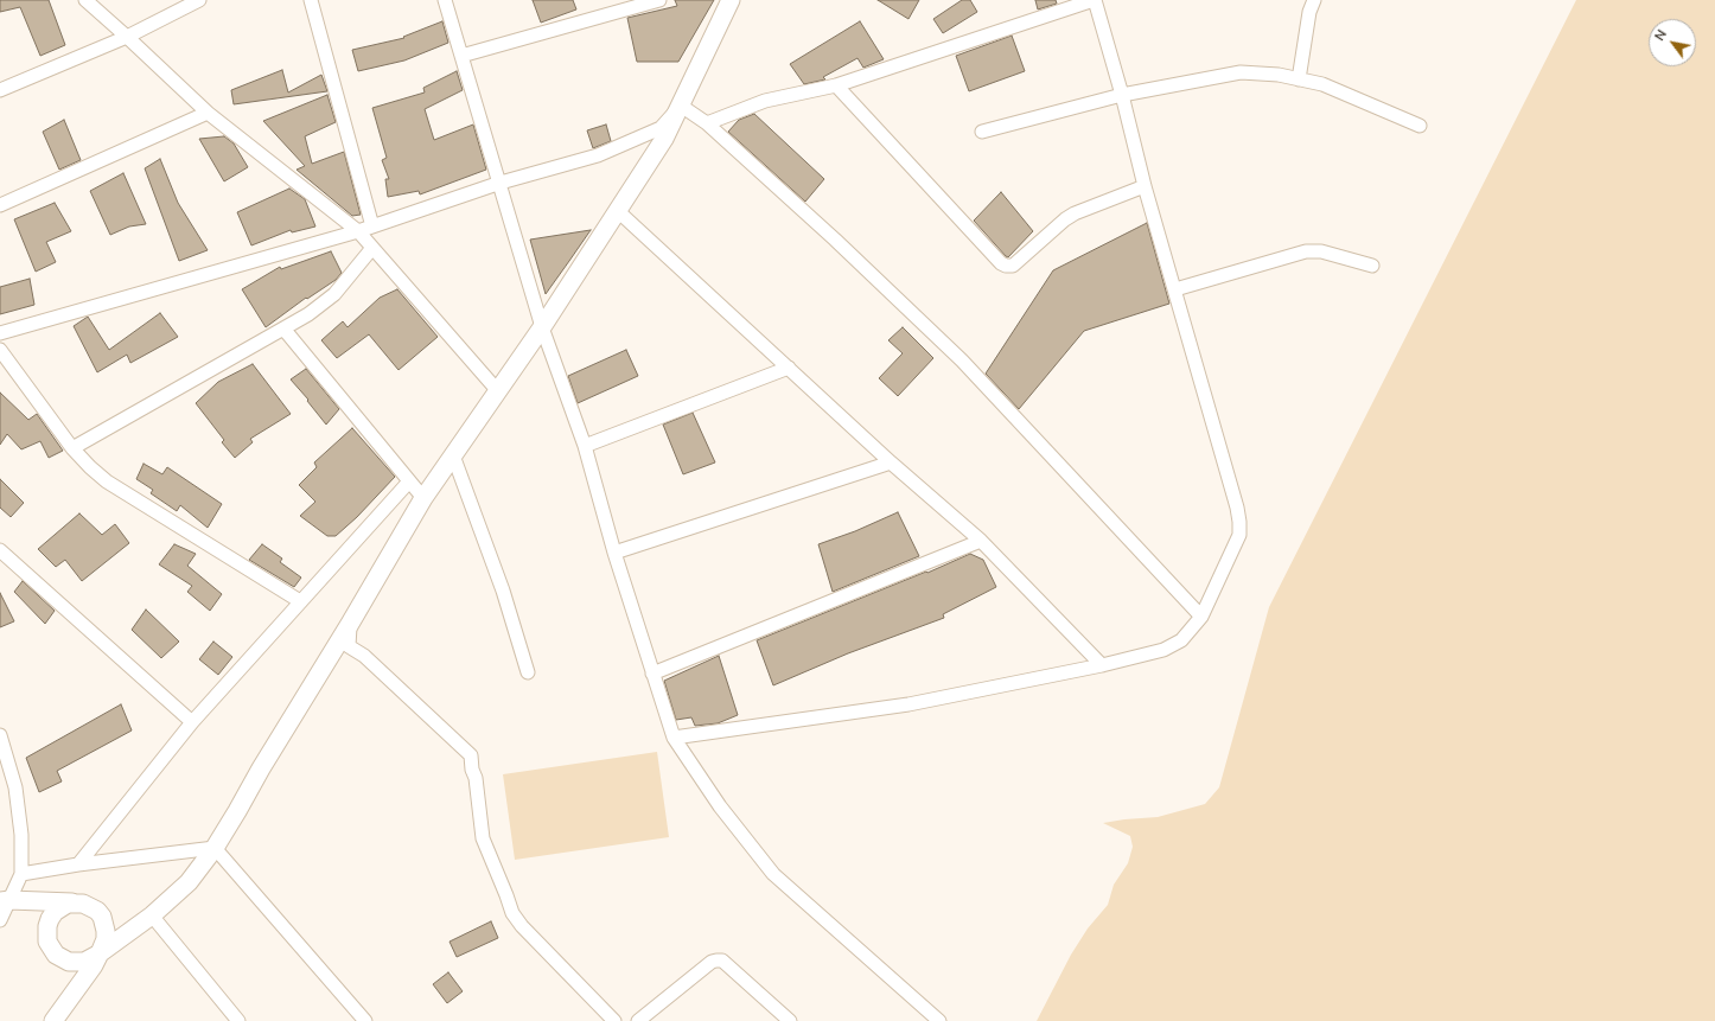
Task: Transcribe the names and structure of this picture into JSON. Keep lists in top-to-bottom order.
{
  "north": "top left"
}
